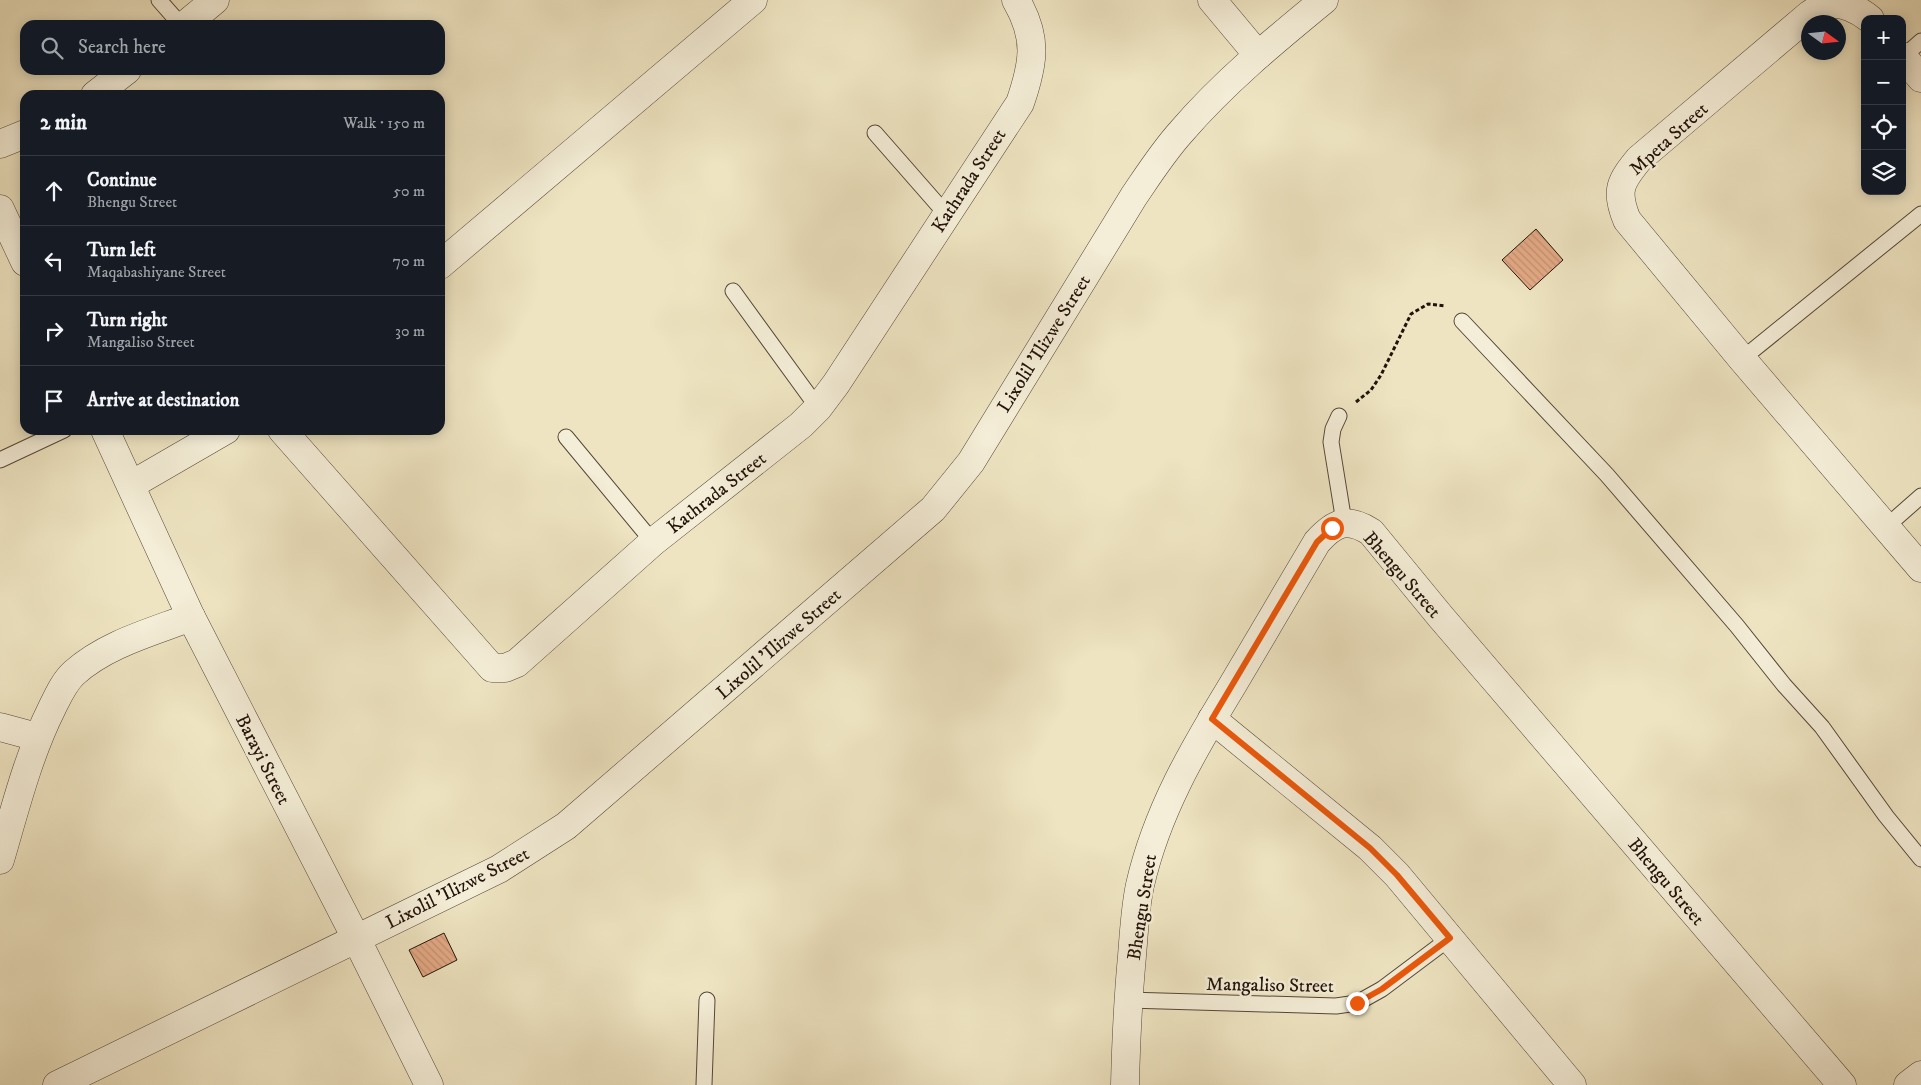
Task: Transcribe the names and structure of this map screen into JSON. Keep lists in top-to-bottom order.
{
  "streets": {
    "street": [
      "Mpeta Street",
      "Kathrada Street",
      "Lixolil 'Ilizwe Street",
      "Bhengu Street",
      "Barayi Street"
    ],
    "lane": ["Mangaliso Street"]
  },
  "crossings": [
    ["Lixolil 'Ilizwe Street", "Barayi Street"],
    ["Bhengu Street", "Mangaliso Street"]
  ],
  "north": "right",
  "page": {
    "map_buttons": ["+", "−"],
    "search": "Search here",
    "heading": ["2 min", "Walk · 150 m"],
    "list": [
      ["Continue", "Bhengu Street", "50 m"],
      ["Turn left", "Maqabashiyane Street", "70 m"],
      ["Turn right", "Mangaliso Street", "30 m"],
      "Arrive at destination"
    ]
  }
}
